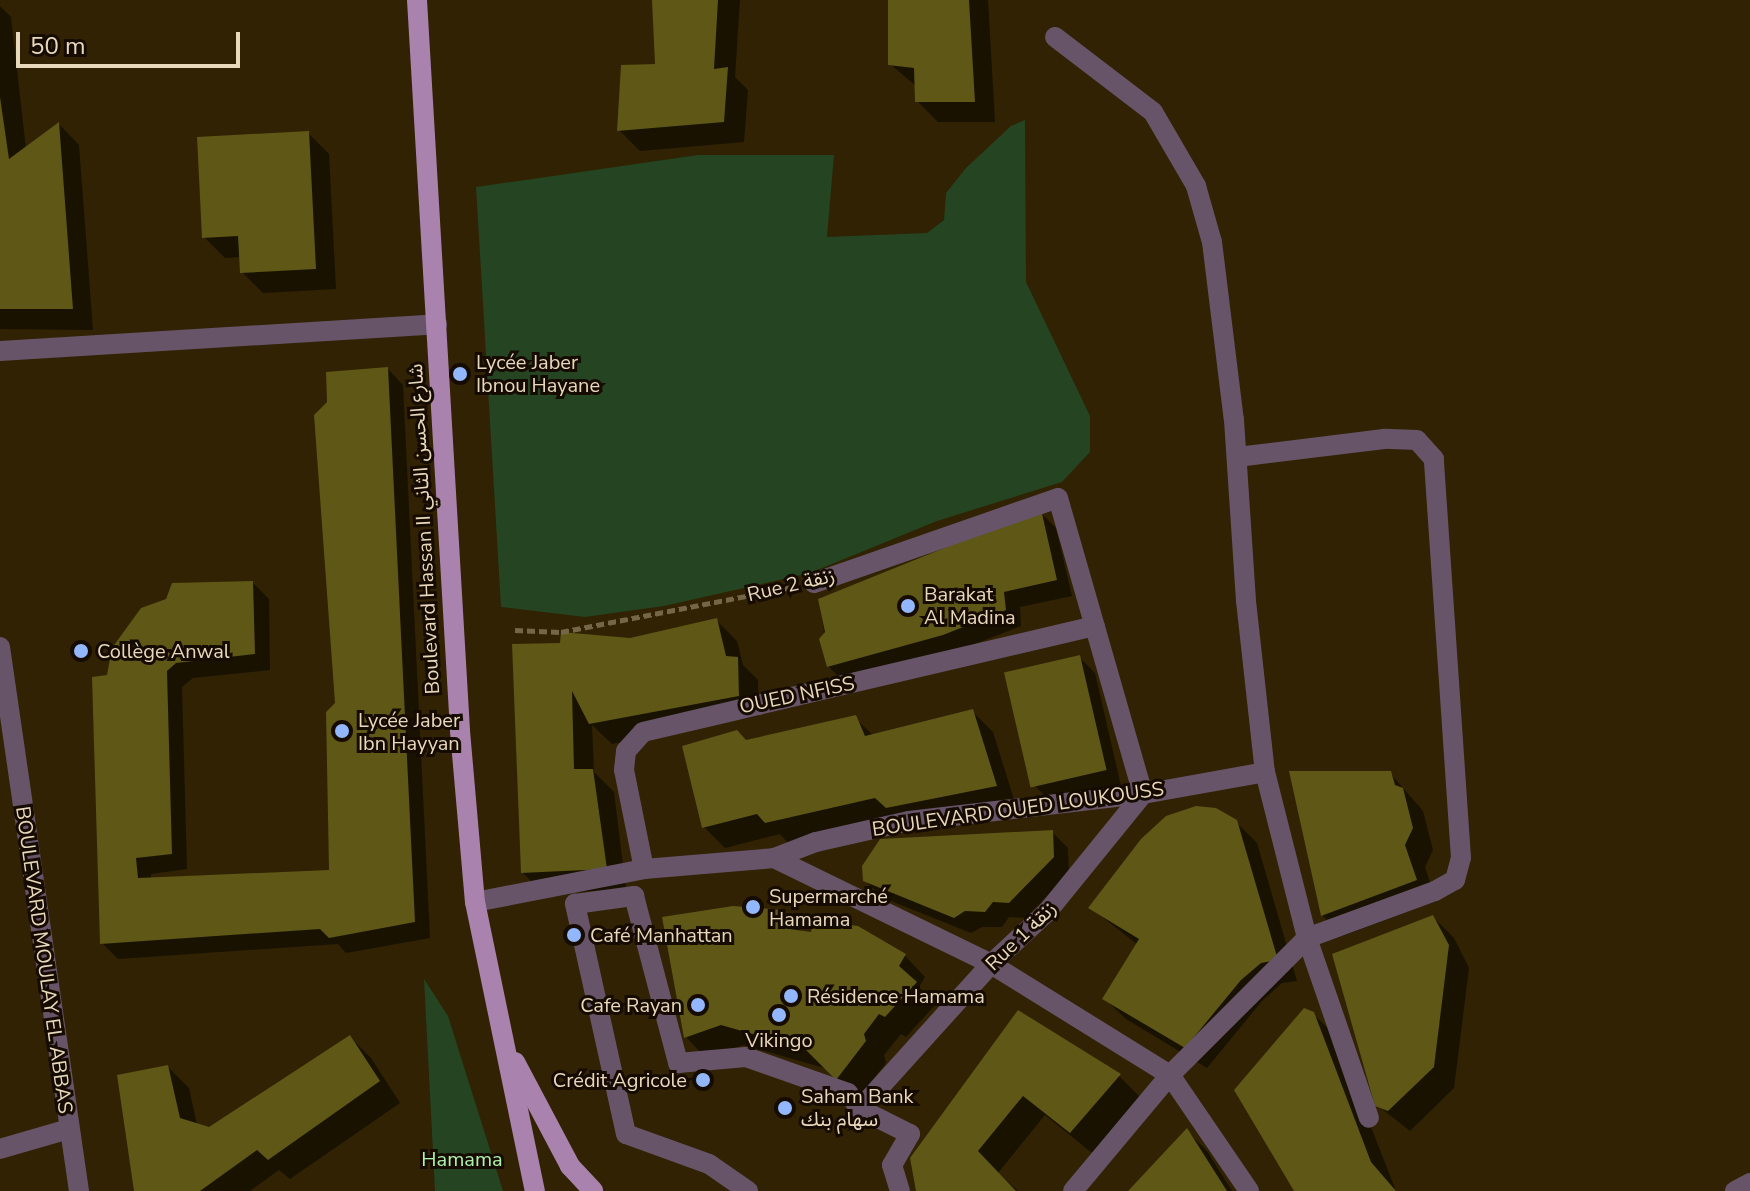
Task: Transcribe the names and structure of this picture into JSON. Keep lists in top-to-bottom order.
{
  "streets": {
    "main road": ["Boulevard Hassan II شارع الحسن الثاني"],
    "street": [
      "Rue 2 زنقة",
      "OUED NFISS",
      "BOULEVARD OUED LOUKOUSS",
      "Rue 1 زنقة",
      "BOULEVARD MOULAY EL ABBAS"
    ]
  },
  "crossings": [
    ["Boulevard Hassan II شارع الحسن الثاني", "BOULEVARD OUED LOUKOUSS"],
    ["Rue 2 زنقة", "OUED NFISS"],
    ["OUED NFISS", "BOULEVARD OUED LOUKOUSS"],
    ["BOULEVARD OUED LOUKOUSS", "Rue 1 زنقة"]
  ],
  "parks": ["Hamama"],
  "places": [
    "Lycée Jaber Ibnou Hayane",
    "Barakat Al Madina",
    "Collège Anwal",
    "Lycée Jaber Ibn Hayyan",
    "Supermarché Hamama",
    "Café Manhattan",
    "Résidence Hamama",
    "Cafe Rayan",
    "Vikingo",
    "Crédit Agricole",
    "Saham Bank سهام بنك"
  ],
  "scale_bar": "50 m"
}
